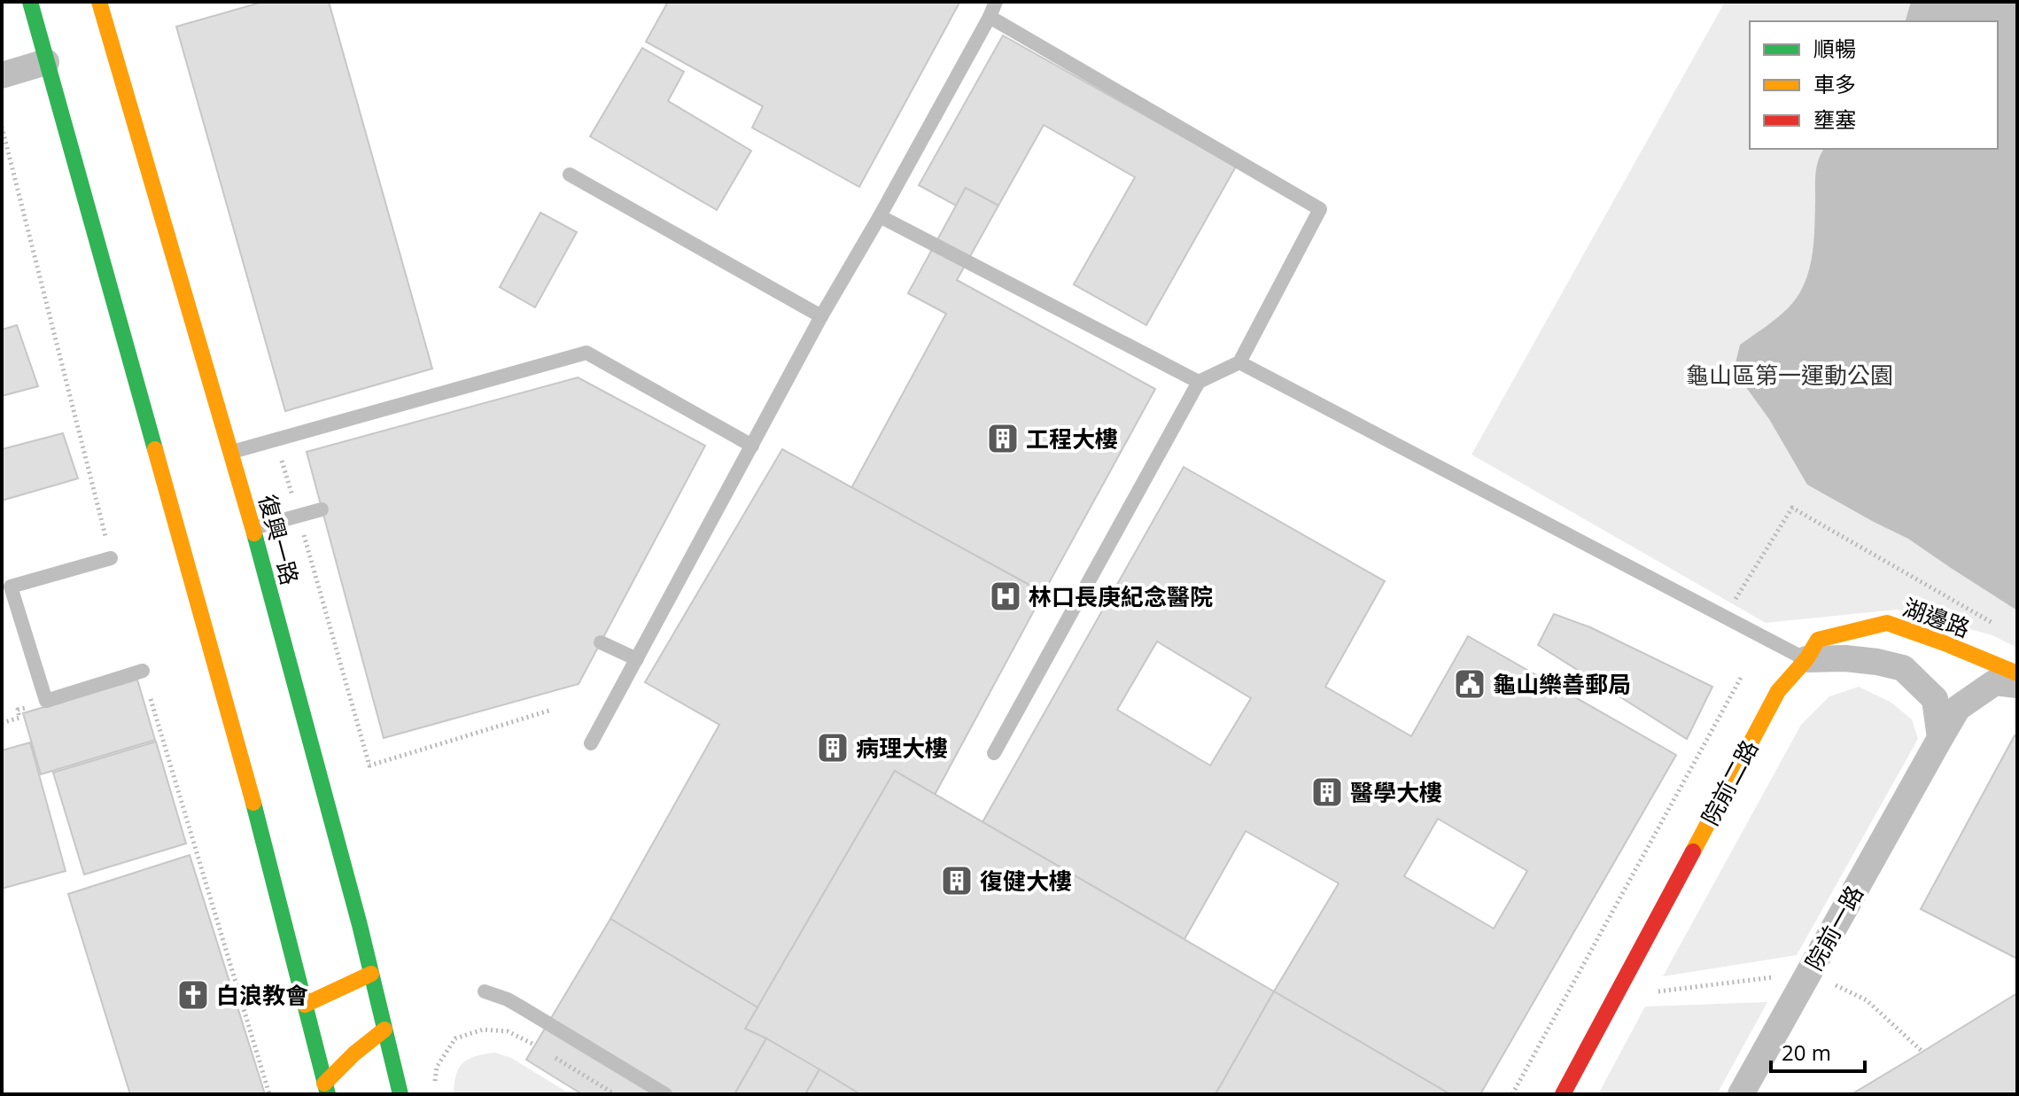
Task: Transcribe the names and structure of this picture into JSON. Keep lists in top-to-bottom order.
{
  "streets": {
    "main road": ["復興一路", "湖邊路", "院前二路"],
    "street": ["院前一路"]
  },
  "crossings": [
    ["湖邊路", "院前二路"]
  ],
  "parks": ["龜山區第一運動公園"],
  "places": {
    "building": [
      "工程大樓",
      "病理大樓",
      "醫學大樓",
      "復健大樓"
    ],
    "hospital": ["林口長庚紀念醫院"],
    "public building": ["龜山樂善郵局"],
    "church": ["白浪教會"]
  },
  "legend": ["順暢", "車多", "壅塞"],
  "scale_bar": "20 m"
}
